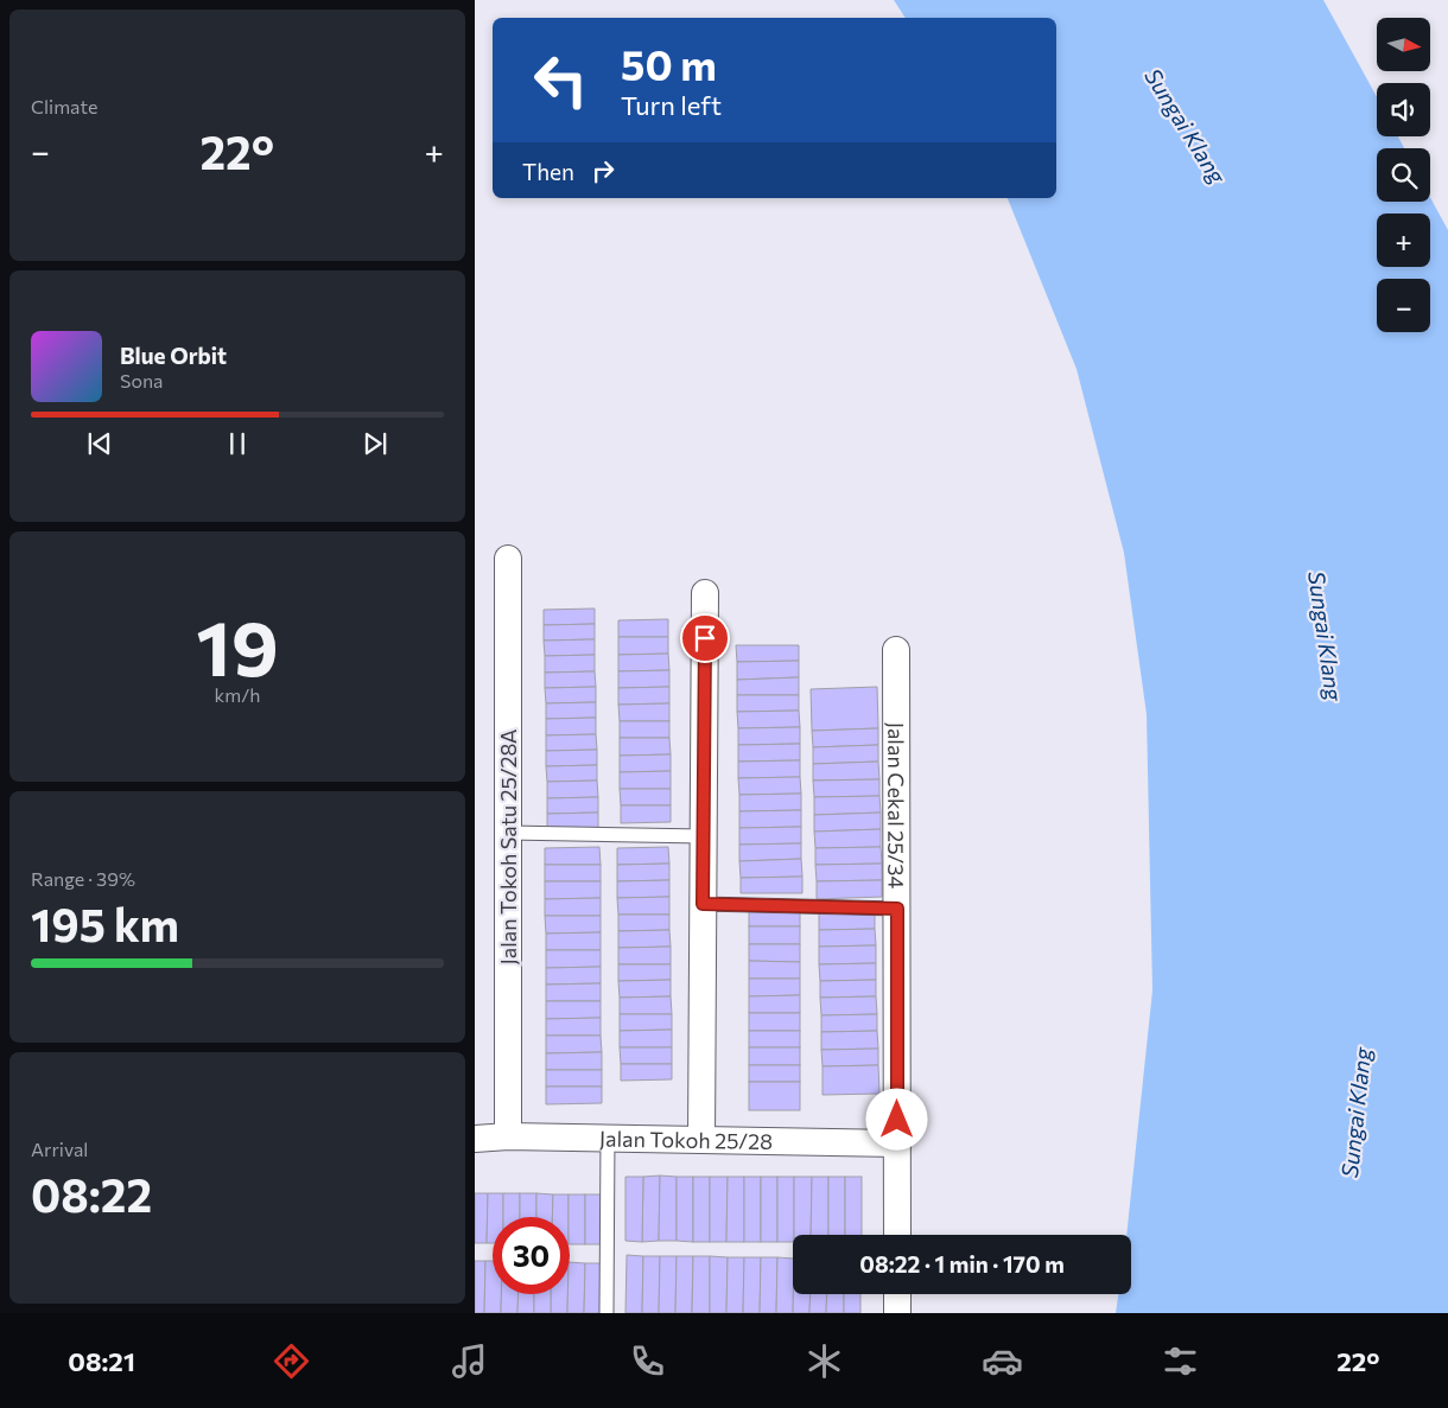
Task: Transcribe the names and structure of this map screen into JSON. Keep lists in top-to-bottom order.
{
  "streets": {
    "street": ["Jalan Cekal 25/34", "Jalan Tokoh Satu 25/28A", "Jalan Tokoh 25/28"]
  },
  "crossings": [
    ["Jalan Cekal 25/34", "Jalan Tokoh 25/28"],
    ["Jalan Tokoh Satu 25/28A", "Jalan Tokoh 25/28"]
  ],
  "water": ["Sungai Klang"],
  "north": "right",
  "page": {
    "tile": [
      "Climate",
      ["19", "km/h"],
      ["Range · 39%", "195 km"],
      ["Arrival", "08:22"]
    ],
    "map_buttons": ["+", "−"],
    "turn": ["50 m", "Turn left"],
    "heat": ["−", "22°", "+"],
    "then": "Then",
    "song": ["Blue Orbit", "Sona"],
    "limit": "30",
    "trip": "08:22 · 1 min · 170 m",
    "tabs": ["08:21", "22°"]
  }
}
